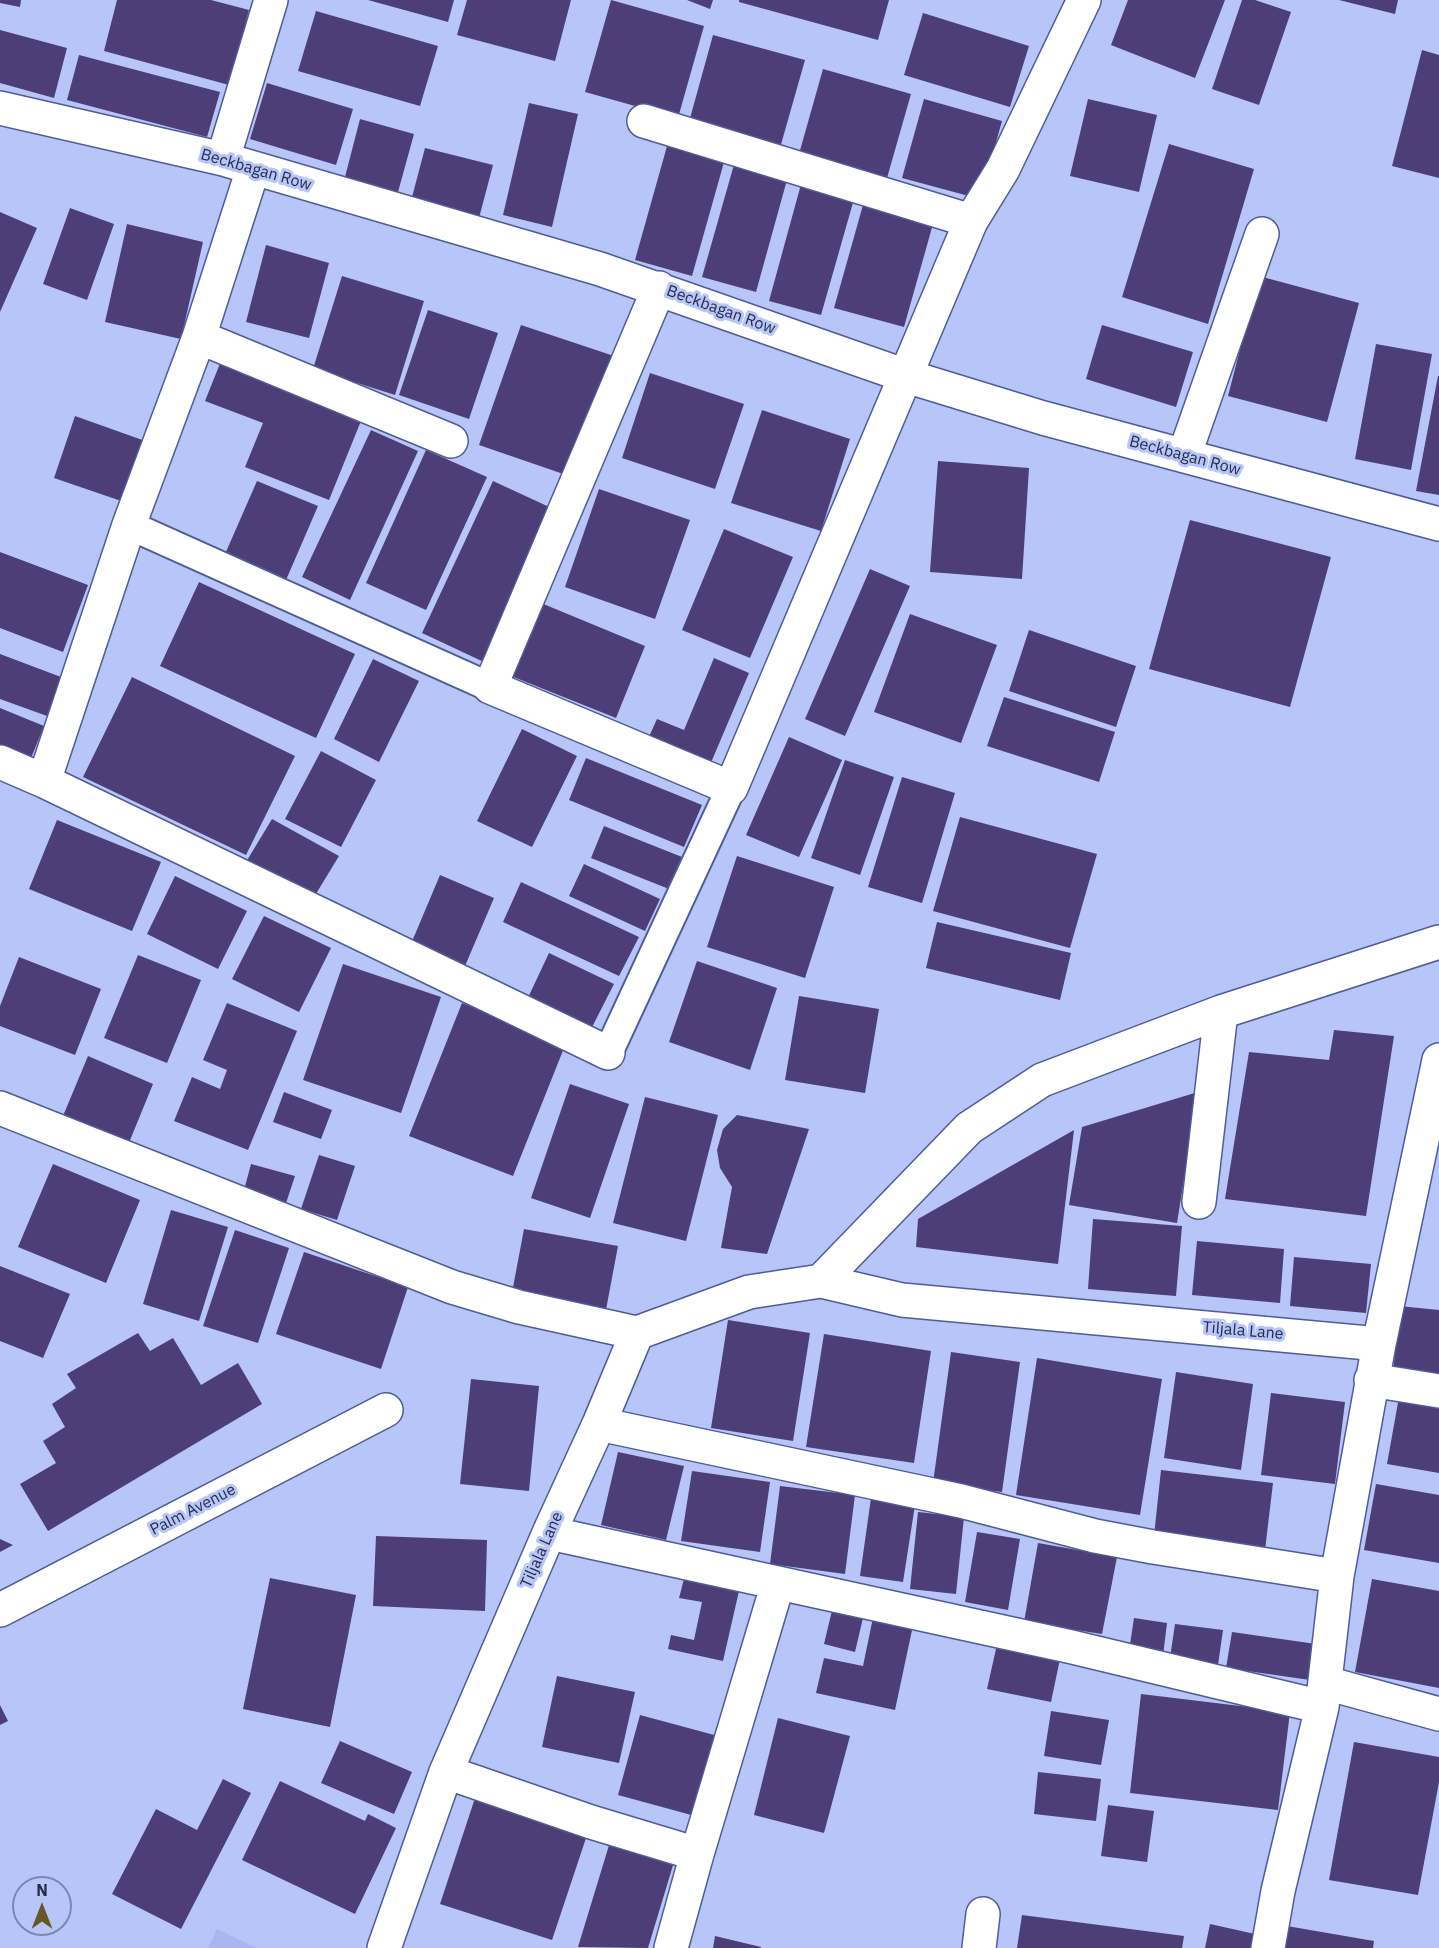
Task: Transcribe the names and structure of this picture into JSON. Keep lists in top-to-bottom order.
{
  "streets": {
    "street": ["Beckbagan Row", "Tiljala Lane", "Palm Avenue"]
  },
  "north": "top"
}
